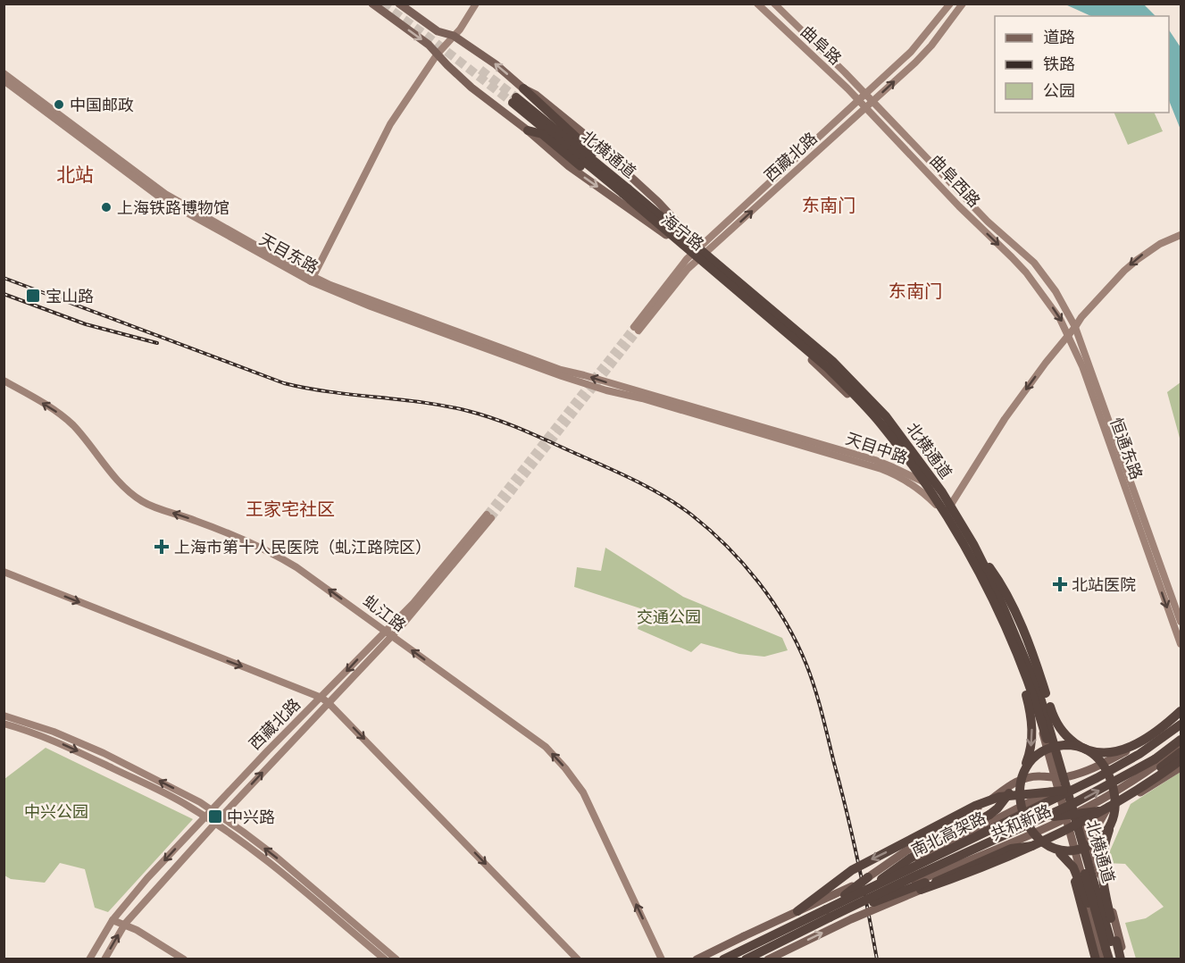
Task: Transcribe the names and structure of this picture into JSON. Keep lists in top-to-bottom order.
{
  "streets": {
    "highway": ["北横通道", "南北高架路"],
    "main road": [
      "曲阜路",
      "西藏北路",
      "曲阜西路",
      "海宁路",
      "天目东路",
      "天目中路",
      "恒通东路",
      "虬江路",
      "共和新路"
    ]
  },
  "crossings": [
    ["曲阜路", "西藏北路"],
    ["曲阜路", "曲阜西路"],
    ["西藏北路", "曲阜西路"],
    ["西藏北路", "海宁路"],
    ["西藏北路", "虬江路"],
    ["曲阜西路", "恒通东路"],
    ["海宁路", "天目中路"],
    ["天目东路", "天目中路"],
    ["天目中路", "共和新路"],
    ["共和新路", "南北高架路"]
  ],
  "one_way": ["虬江路"],
  "districts": [
    "北站",
    "东南门",
    "东南门",
    "王家宅社区"
  ],
  "parks": ["交通公园", "中兴公园"],
  "places": {
    "other": ["中国邮政", "上海铁路博物馆"],
    "transit": ["宝山路", "中兴路"],
    "health": ["上海市第十人民医院（虬江路院区）", "北站医院"]
  },
  "legend": ["道路", "铁路", "公园"]
}
